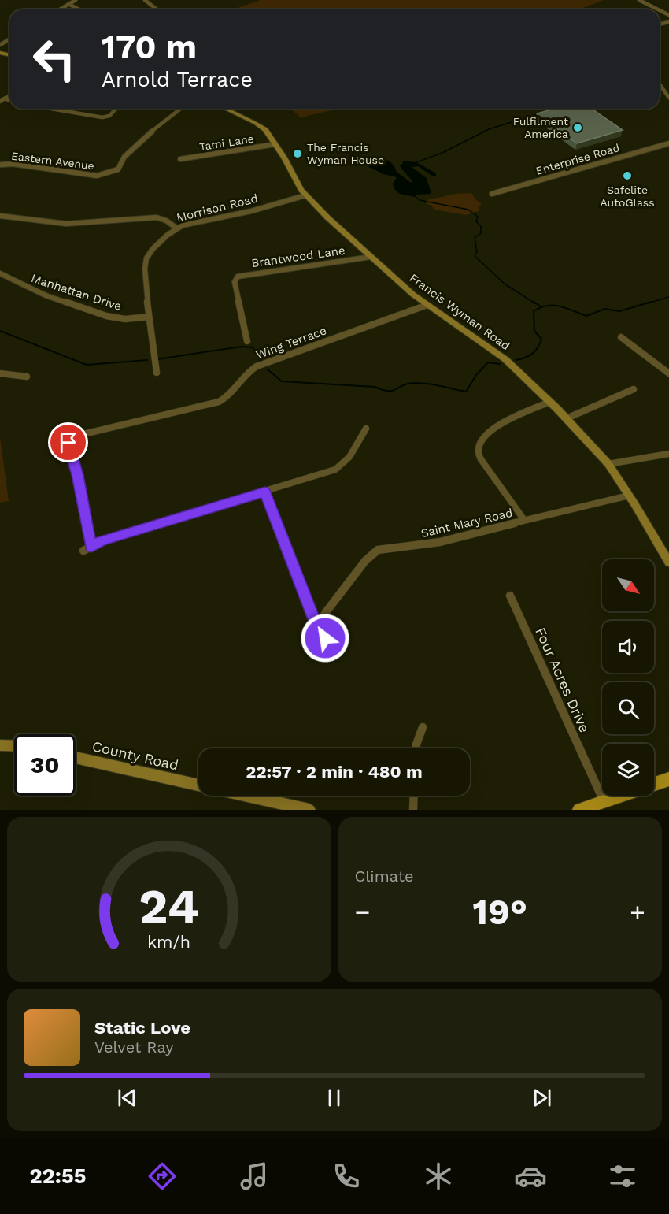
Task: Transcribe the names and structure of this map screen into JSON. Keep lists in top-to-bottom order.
{
  "streets": {
    "main road": ["Francis Wyman Road", "County Road"],
    "street": [
      "Tami Lane",
      "Enterprise Road",
      "Eastern Avenue",
      "Morrison Road",
      "Brantwood Lane",
      "Manhattan Drive",
      "Wing Terrace",
      "Saint Mary Road",
      "Four Acres Drive"
    ]
  },
  "crossings": [
    ["Tami Lane", "Francis Wyman Road"],
    ["Morrison Road", "Manhattan Drive"],
    ["Morrison Road", "Francis Wyman Road"],
    ["Brantwood Lane", "Francis Wyman Road"],
    ["Francis Wyman Road", "Wing Terrace"],
    ["Francis Wyman Road", "Saint Mary Road"]
  ],
  "places": ["Fulfilment America", "The Francis Wyman House", "Safelite AutoGlass"],
  "north": "bottom right",
  "page": {
    "turn": ["170 m", "Arnold Terrace"],
    "limit": "30",
    "trip": "22:57 · 2 min · 480 m",
    "tile": "Climate",
    "heat": ["−", "19°", "+"],
    "song": ["Static Love", "Velvet Ray"],
    "tabs": "22:55",
    "gauge": ["24", "km/h"]
  }
}
